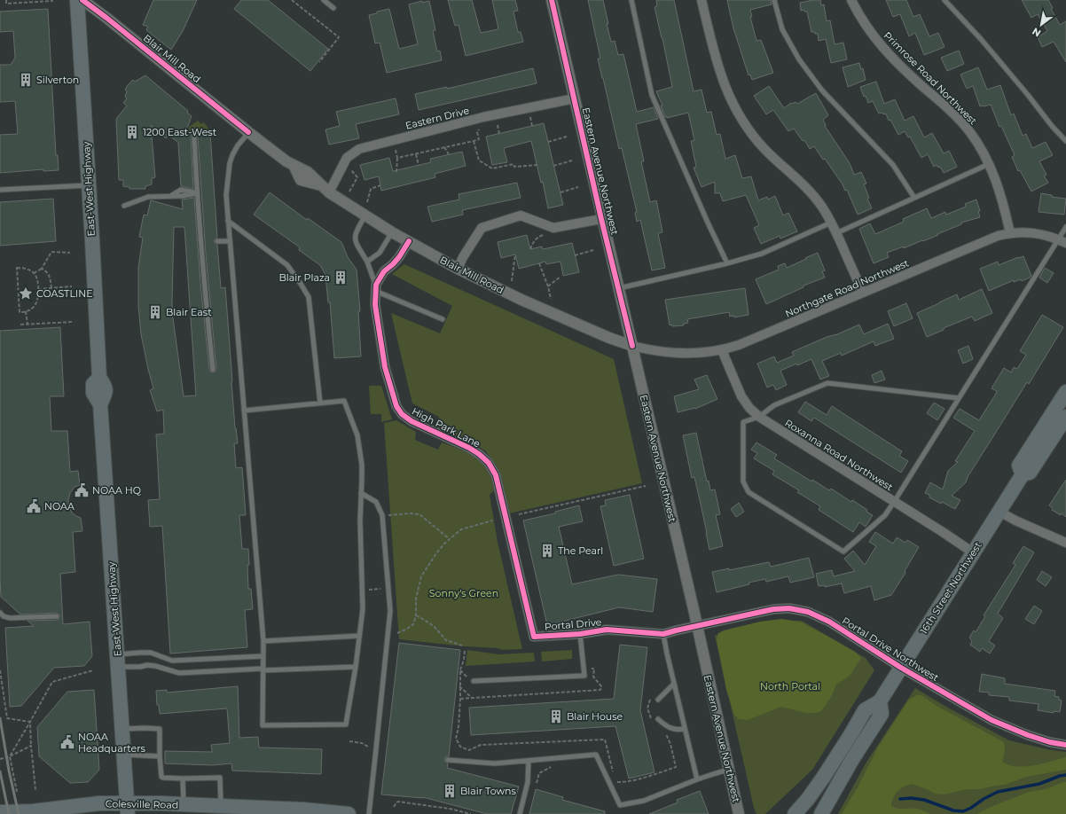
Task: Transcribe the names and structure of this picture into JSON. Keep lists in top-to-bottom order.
{
  "streets": {
    "main road": ["East-West Highway", "16th Street Northwest", "Colesville Road"],
    "street": [
      "Blair Mill Road",
      "Primrose Road Northwest",
      "Eastern Drive",
      "Eastern Avenue Northwest",
      "Northgate Road Northwest",
      "High Park Lane",
      "Roxanna Road Northwest",
      "Portal Drive",
      "Portal Drive Northwest"
    ]
  },
  "crossings": [
    ["Blair Mill Road", "Eastern Drive"],
    ["Blair Mill Road", "Eastern Avenue Northwest"],
    ["Blair Mill Road", "Northgate Road Northwest"],
    ["Primrose Road Northwest", "Northgate Road Northwest"],
    ["Eastern Drive", "Eastern Avenue Northwest"],
    ["Eastern Avenue Northwest", "Northgate Road Northwest"],
    ["Eastern Avenue Northwest", "Portal Drive"],
    ["Eastern Avenue Northwest", "Portal Drive Northwest"],
    ["East-West Highway", "Colesville Road"],
    ["Northgate Road Northwest", "Roxanna Road Northwest"],
    ["High Park Lane", "Portal Drive"],
    ["Roxanna Road Northwest", "16th Street Northwest"],
    ["16th Street Northwest", "Portal Drive Northwest"],
    ["Portal Drive", "Portal Drive Northwest"]
  ],
  "parks": ["Sonny's Green", "North Portal"],
  "places": {
    "building": [
      "Silverton",
      "1200 East-West",
      "Blair Plaza",
      "Blair East",
      "The Pearl",
      "Blair House",
      "Blair Towns"
    ],
    "place": ["COASTLINE"],
    "public building": ["NOAA HQ", "NOAA", "NOAA Headquarters"]
  },
  "north": "bottom left"
}
